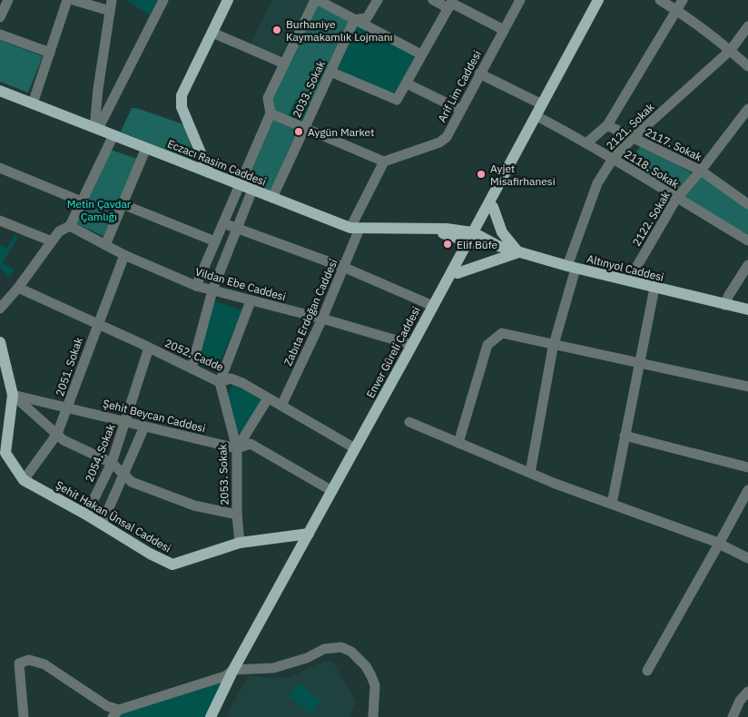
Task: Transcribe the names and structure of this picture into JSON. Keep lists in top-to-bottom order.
{
  "streets": {
    "main road": [
      "Eczacı Rasim Caddesi",
      "Altınyol Caddesi",
      "Enver Güreli Caddesi",
      "Şehit Hakan Ünsal Caddesi"
    ],
    "street": [
      "Arif Lim Caddesi",
      "2033. Sokak",
      "2121. Sokak",
      "2117. Sokak",
      "2118. Sokak",
      "2122. Sokak",
      "Vildan Ebe Caddesi",
      "Zabıta Erdoğan Caddesi",
      "2052. Cadde",
      "2051. Sokak",
      "Şehit Beycan Caddesi",
      "2054. Sokak",
      "2053. Sokak"
    ]
  },
  "crossings": [
    ["Arif Lim Caddesi", "Zabıta Erdoğan Caddesi"],
    ["2033. Sokak", "Eczacı Rasim Caddesi"],
    ["2121. Sokak", "2117. Sokak"],
    ["2121. Sokak", "2118. Sokak"],
    ["2121. Sokak", "Altınyol Caddesi"],
    ["2117. Sokak", "2122. Sokak"],
    ["Eczacı Rasim Caddesi", "Altınyol Caddesi"],
    ["Eczacı Rasim Caddesi", "Zabıta Erdoğan Caddesi"],
    ["Eczacı Rasim Caddesi", "Enver Güreli Caddesi"],
    ["2118. Sokak", "2122. Sokak"],
    ["2118. Sokak", "Enver Güreli Caddesi"],
    ["2122. Sokak", "Altınyol Caddesi"],
    ["Altınyol Caddesi", "Enver Güreli Caddesi"],
    ["Vildan Ebe Caddesi", "Zabıta Erdoğan Caddesi"],
    ["Vildan Ebe Caddesi", "Enver Güreli Caddesi"],
    ["Vildan Ebe Caddesi", "2051. Sokak"],
    ["Zabıta Erdoğan Caddesi", "2052. Cadde"],
    ["Enver Güreli Caddesi", "2052. Cadde"],
    ["Enver Güreli Caddesi", "Şehit Beycan Caddesi"],
    ["Enver Güreli Caddesi", "Şehit Hakan Ünsal Caddesi"],
    ["2052. Cadde", "2051. Sokak"],
    ["2052. Cadde", "2054. Sokak"],
    ["2052. Cadde", "2053. Sokak"],
    ["2051. Sokak", "Şehit Beycan Caddesi"],
    ["2051. Sokak", "Şehit Hakan Ünsal Caddesi"],
    ["Şehit Beycan Caddesi", "2054. Sokak"],
    ["Şehit Beycan Caddesi", "2053. Sokak"],
    ["Şehit Beycan Caddesi", "Şehit Hakan Ünsal Caddesi"],
    ["2054. Sokak", "Şehit Hakan Ünsal Caddesi"],
    ["2053. Sokak", "Şehit Hakan Ünsal Caddesi"]
  ],
  "parks": ["Metin Çavdar Çamlığı"],
  "places": [
    "Burhaniye Kaymakamlık Lojmanı",
    "Aygün Market",
    "Ayjet Misafirhanesi",
    "Elif Büfe"
  ]
}
